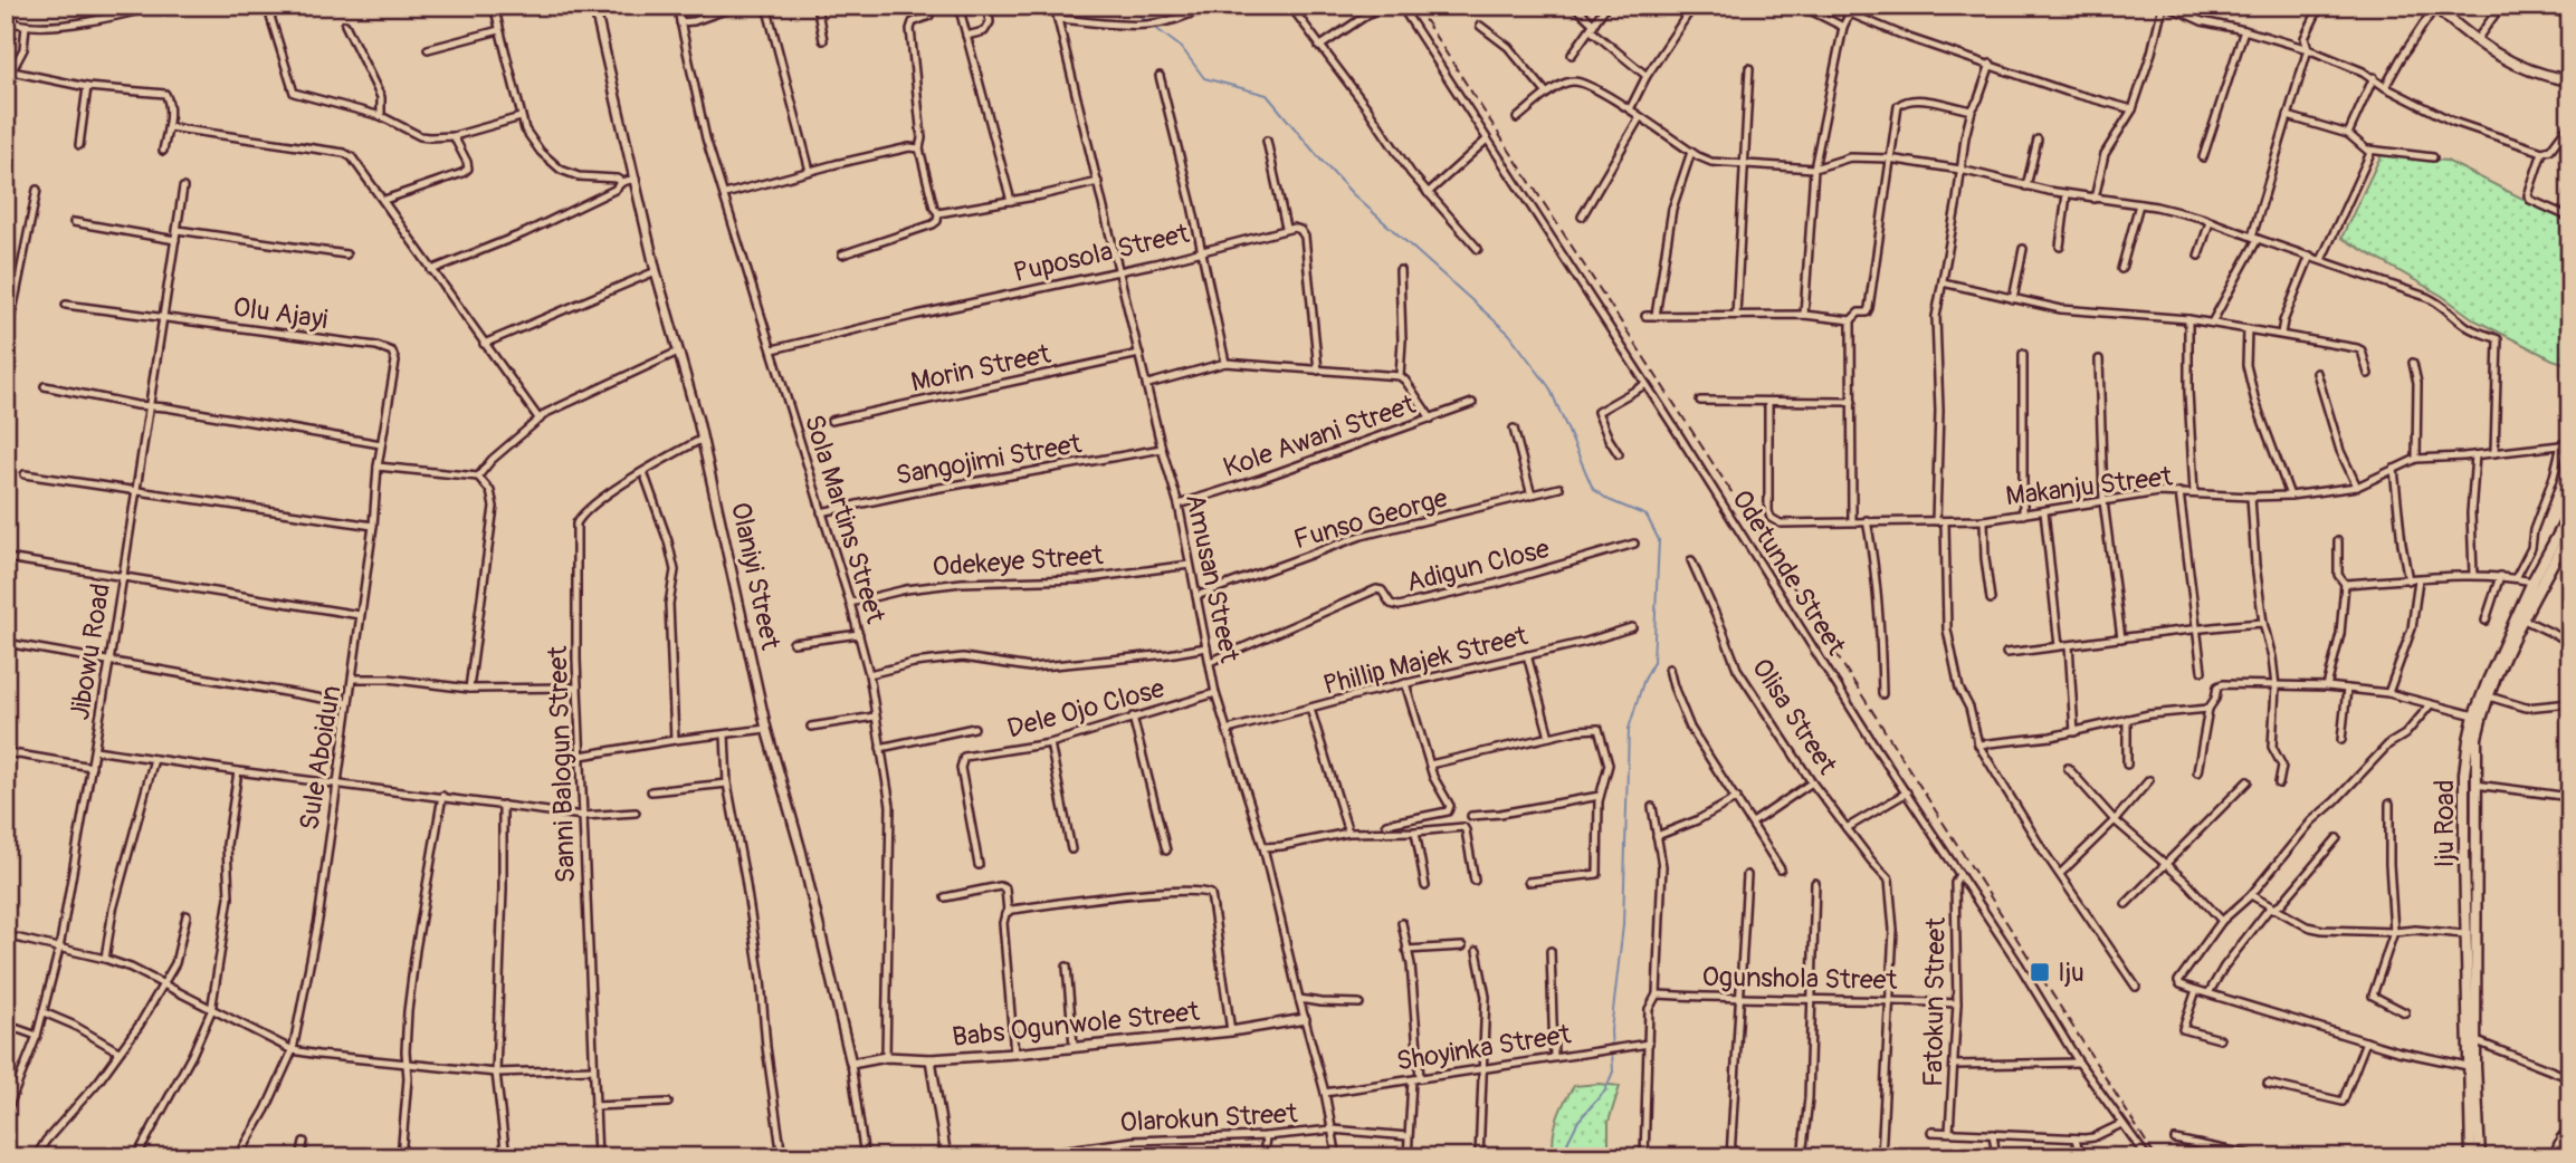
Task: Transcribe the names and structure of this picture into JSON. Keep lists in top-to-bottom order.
{
  "streets": {
    "main road": ["Iju Road"],
    "street": [
      "Puposola Street",
      "Olu Ajayi",
      "Morin Street",
      "Kole Awani Street",
      "Sangojimi Street",
      "Makanju Street",
      "Sola Martins Street",
      "Funso George",
      "Odekeye Street",
      "Adigun Close",
      "Odetunde Street",
      "Olaniyi Street",
      "Amusan Street",
      "Jibowu Road",
      "Phillip Majek Street",
      "Dele Ojo Close",
      "Olisa Street",
      "Sule Aboidun",
      "Sanni Balogun Street",
      "Ogunshola Street",
      "Fatokun Street",
      "Babs Ogunwole Street",
      "Shoyinka Street",
      "Olarokun Street"
    ]
  },
  "crossings": [
    ["Puposola Street", "Sola Martins Street"],
    ["Puposola Street", "Amusan Street"],
    ["Olu Ajayi", "Jibowu Road"],
    ["Olu Ajayi", "Sule Aboidun"],
    ["Morin Street", "Amusan Street"],
    ["Kole Awani Street", "Amusan Street"],
    ["Sangojimi Street", "Sola Martins Street"],
    ["Sangojimi Street", "Amusan Street"],
    ["Sola Martins Street", "Odekeye Street"],
    ["Sola Martins Street", "Babs Ogunwole Street"],
    ["Funso George", "Amusan Street"],
    ["Odekeye Street", "Amusan Street"],
    ["Adigun Close", "Amusan Street"],
    ["Odetunde Street", "Fatokun Street"],
    ["Olaniyi Street", "Sanni Balogun Street"],
    ["Olaniyi Street", "Babs Ogunwole Street"],
    ["Amusan Street", "Phillip Majek Street"],
    ["Amusan Street", "Dele Ojo Close"],
    ["Amusan Street", "Babs Ogunwole Street"],
    ["Amusan Street", "Shoyinka Street"],
    ["Amusan Street", "Olarokun Street"],
    ["Olisa Street", "Ogunshola Street"],
    ["Ogunshola Street", "Fatokun Street"]
  ],
  "places": {
    "transit": ["Iju"]
  }
}
